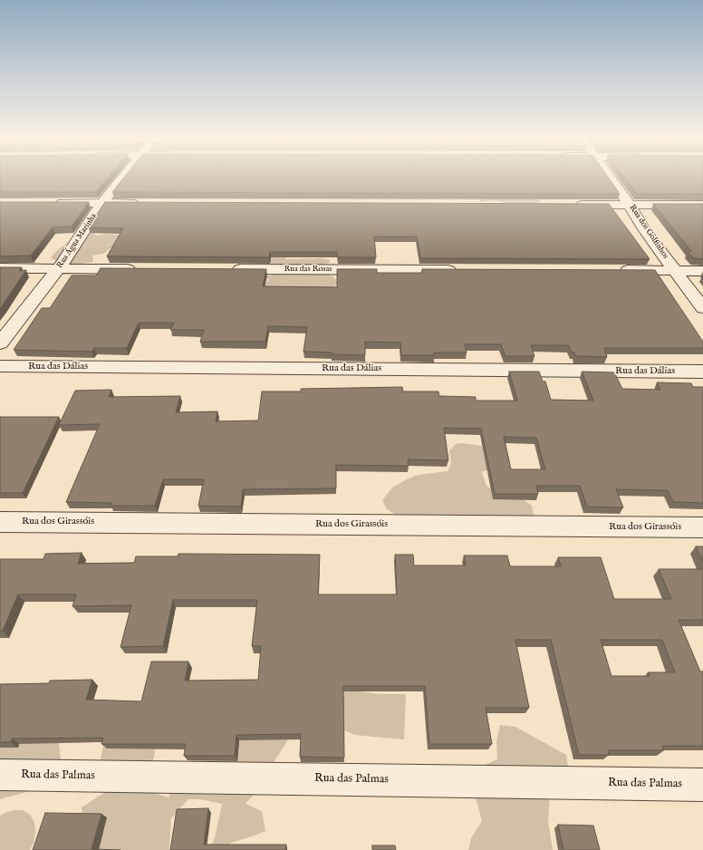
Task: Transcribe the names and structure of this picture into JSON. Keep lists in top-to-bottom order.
{
  "streets": {
    "street": [
      "Rua dos Golfinhos",
      "Rua Água Marinha",
      "Rua das Rosas",
      "Rua das Dálias",
      "Rua dos Girassóis",
      "Rua das Palmas"
    ]
  }
}
